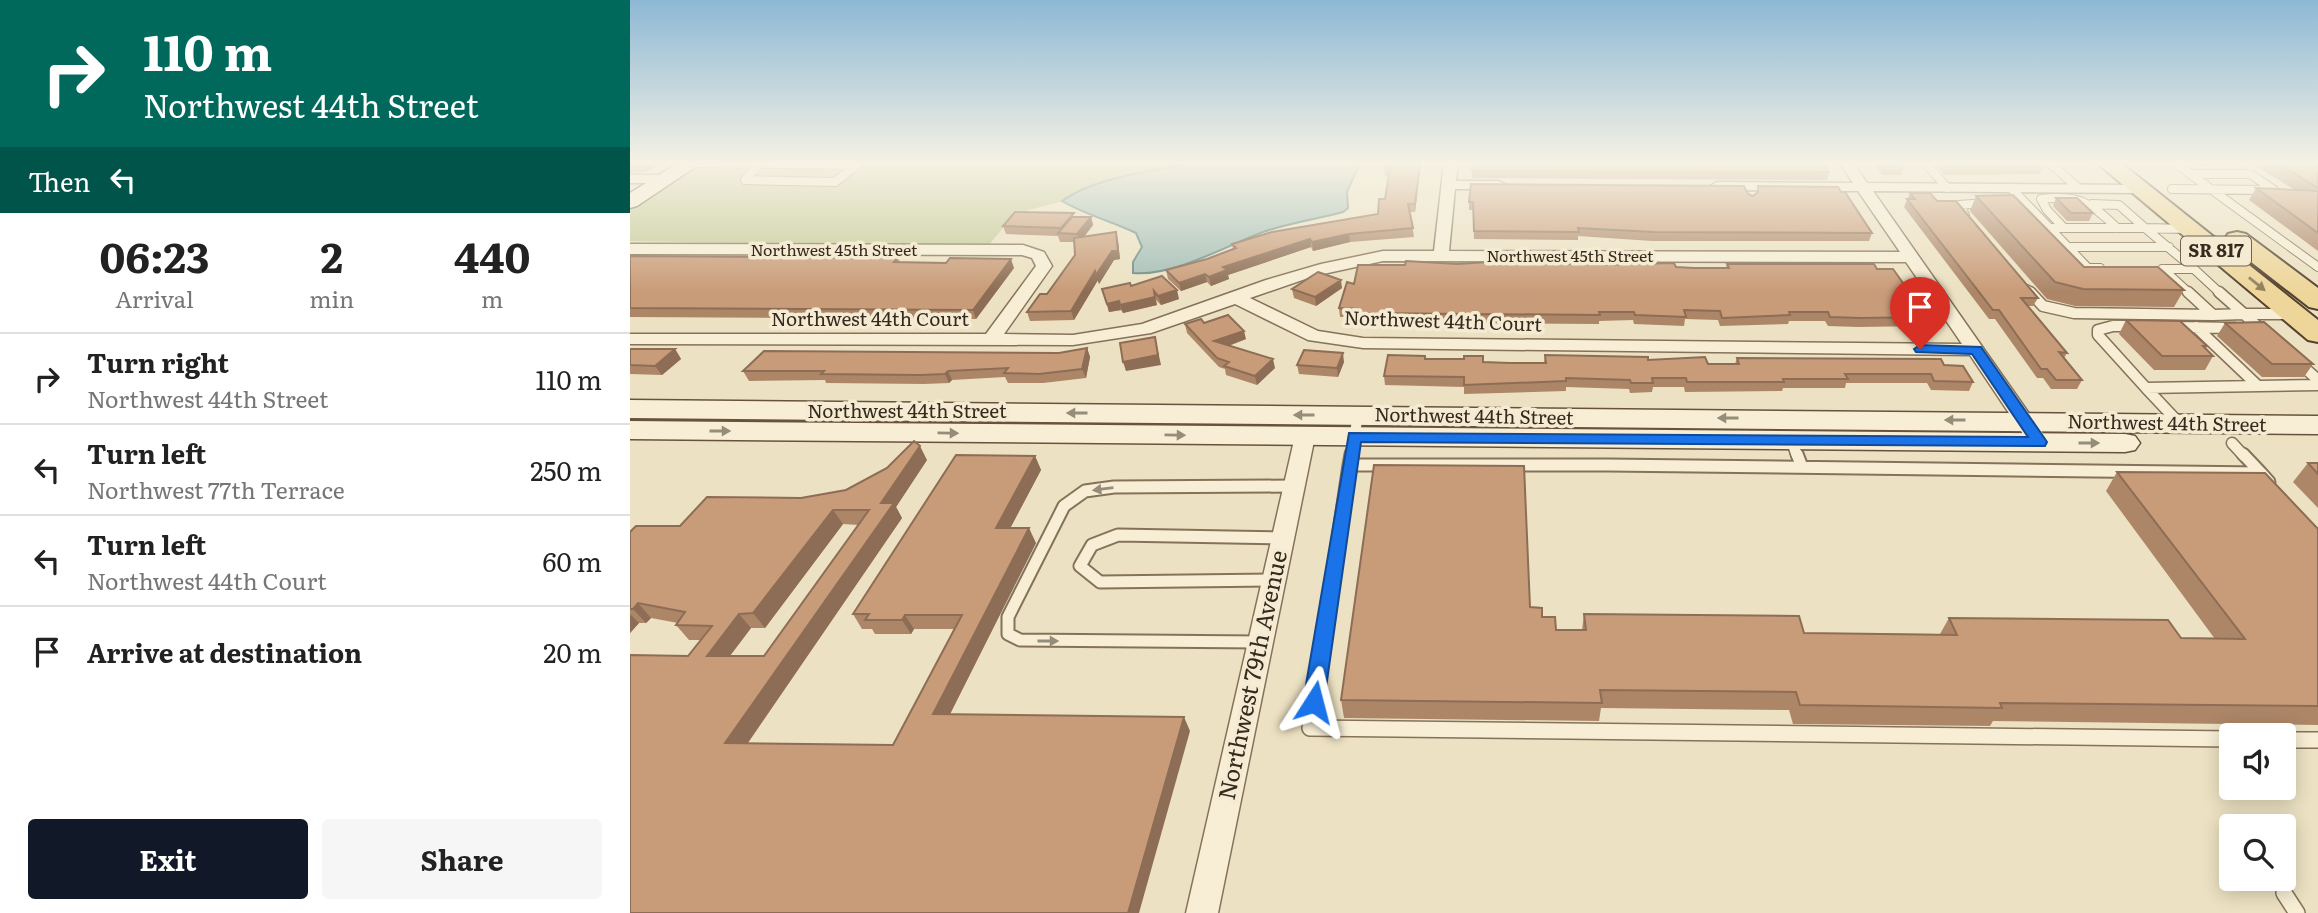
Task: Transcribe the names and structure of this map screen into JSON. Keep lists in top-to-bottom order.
{
  "streets": {
    "main road": ["SR 817"],
    "street": [
      "Northwest 45th Street",
      "Northwest 44th Court",
      "Northwest 44th Street",
      "Northwest 79th Avenue"
    ]
  },
  "crossings": [
    ["Northwest 45th Street", "Northwest 44th Court"],
    ["Northwest 44th Street", "Northwest 79th Avenue"]
  ],
  "page": {
    "turn": ["110 m", "Northwest 44th Street"],
    "then": "Then",
    "eta": [
      "06:23",
      "Arrival",
      "2",
      "min",
      "440",
      "m"
    ],
    "list": [
      {
        "name": "Turn right",
        "note": "Northwest 44th Street",
        "value": "110 m"
      },
      {
        "name": "Turn left",
        "note": "Northwest 77th Terrace",
        "value": "250 m"
      },
      {
        "name": "Turn left",
        "note": "Northwest 44th Court",
        "value": "60 m"
      },
      {
        "name": "Arrive at destination",
        "value": "20 m"
      }
    ],
    "buttons": ["Exit", "Share"]
  }
}
